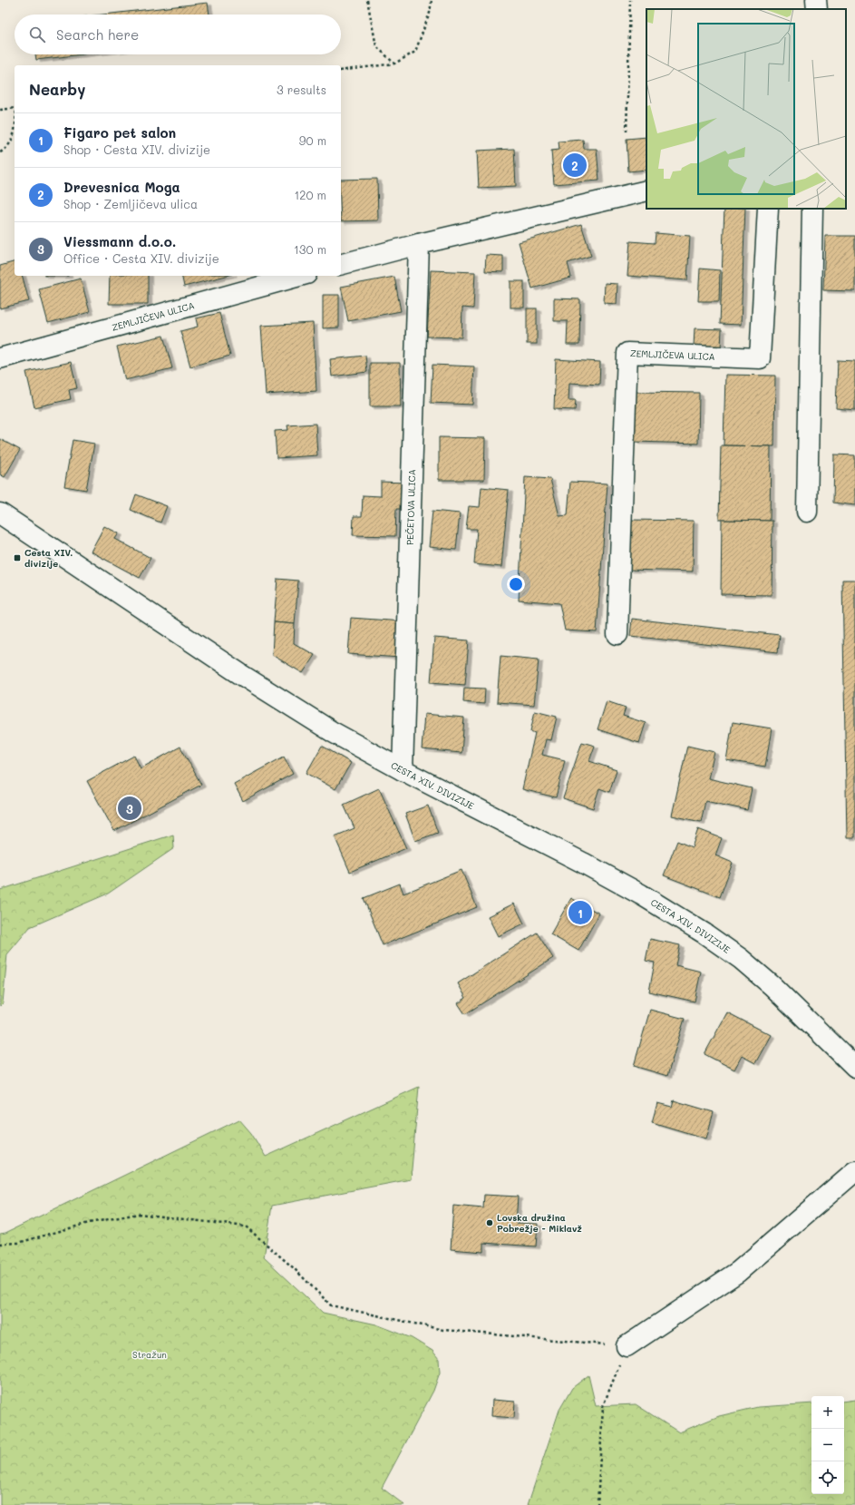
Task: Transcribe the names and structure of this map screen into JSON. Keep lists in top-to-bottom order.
{
  "streets": {
    "street": ["ZEMLJIČEVA ULICA", "PEČETOVA ULICA", "CESTA XIV. DIVIZIJE"]
  },
  "crossings": [
    ["PEČETOVA ULICA", "CESTA XIV. DIVIZIJE"]
  ],
  "parks": ["Stražun"],
  "places": {
    "transit": ["Cesta XIV. divizije"],
    "other": ["Lovska družina Pobrežje - Miklavž"]
  },
  "page": {
    "search": "Search here",
    "heading": ["Nearby", "3 results"],
    "list": [
      {
        "mark": "1",
        "name": "Figaro pet salon",
        "note": "Shop · Cesta XIV. divizije",
        "value": "90 m"
      },
      {
        "mark": "2",
        "name": "Drevesnica Moga",
        "note": "Shop · Zemljičeva ulica",
        "value": "120 m"
      },
      {
        "mark": "3",
        "name": "Viessmann d.o.o.",
        "note": "Office · Cesta XIV. divizije",
        "value": "130 m"
      }
    ],
    "pins": ["2", "3", "1"],
    "map_buttons": ["+", "−"]
  }
}
